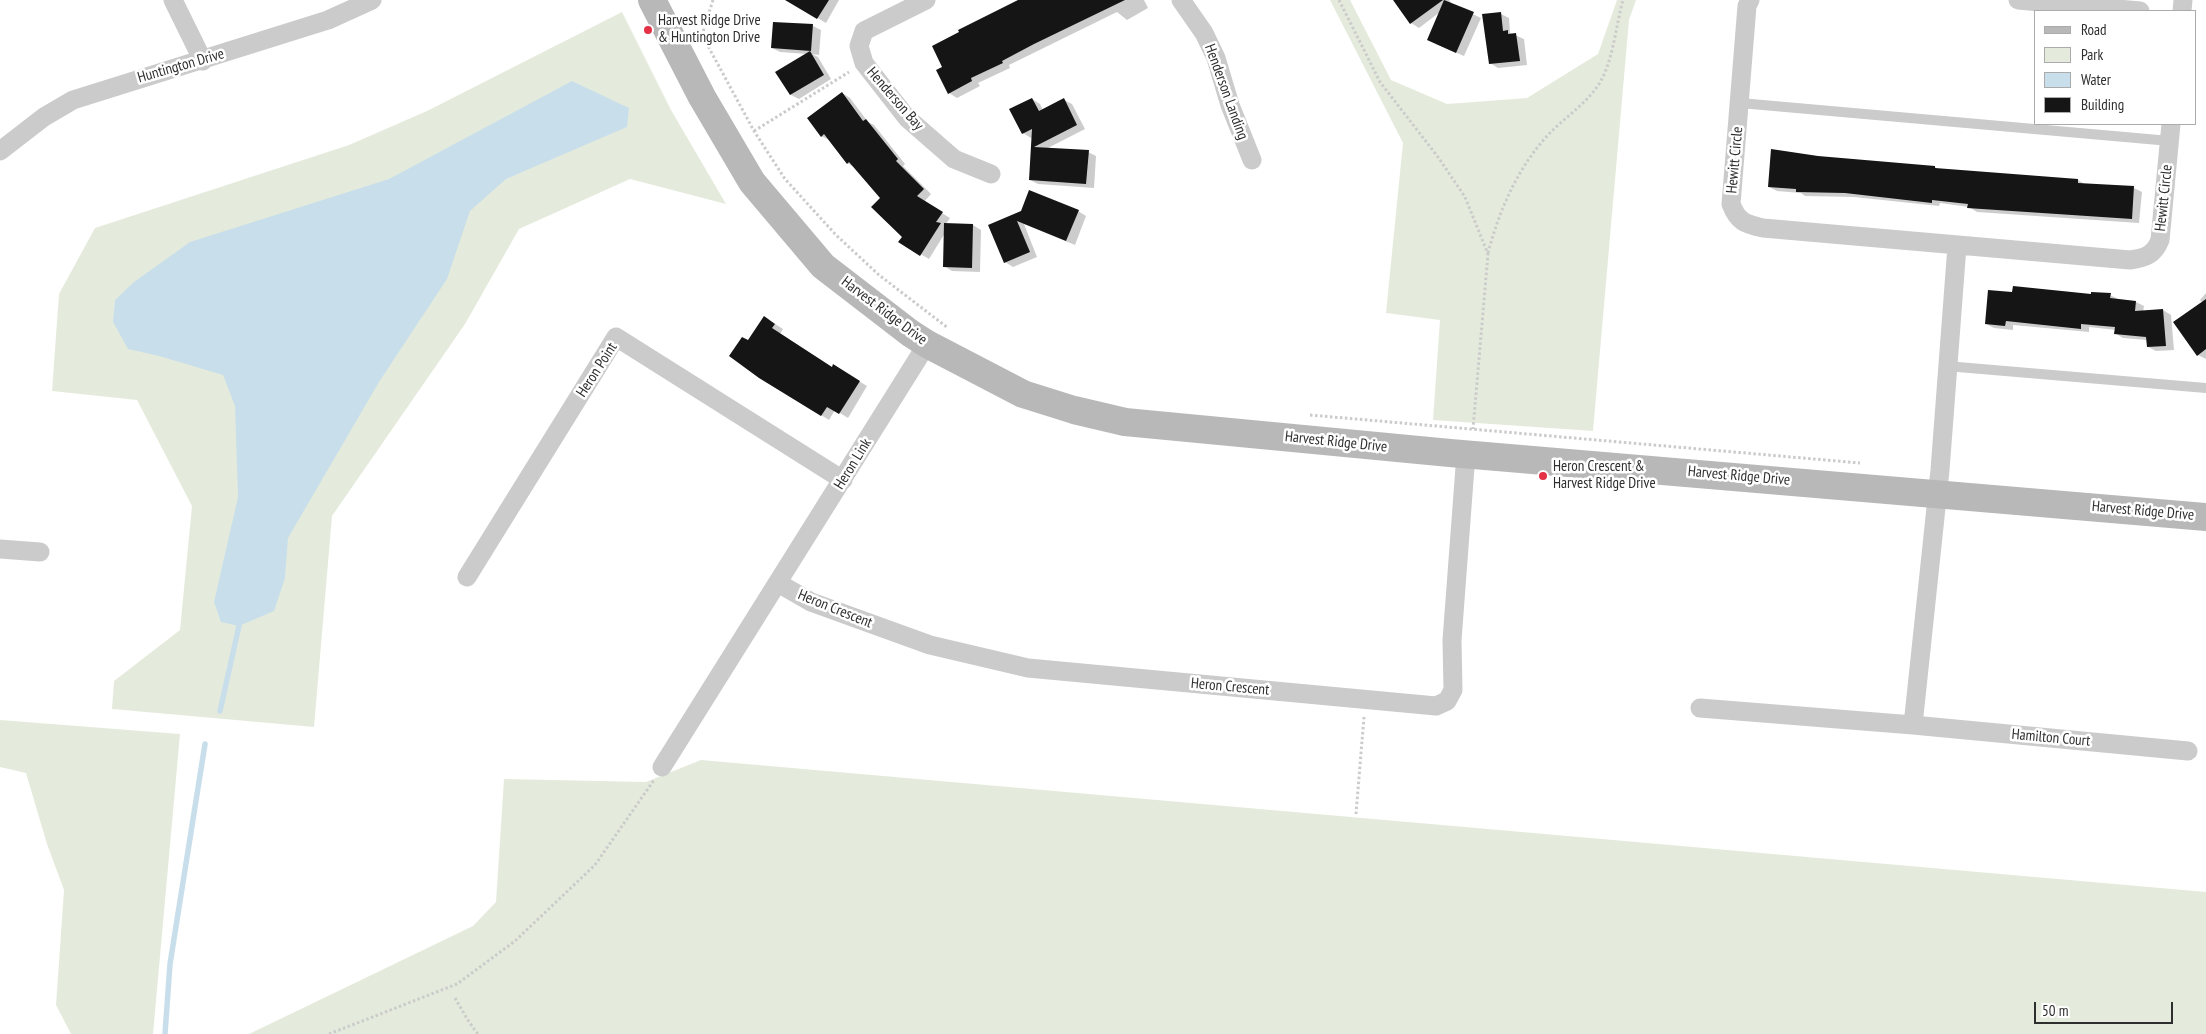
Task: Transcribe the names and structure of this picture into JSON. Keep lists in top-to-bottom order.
{
  "streets": {
    "street": [
      "Huntington Drive",
      "Henderson Landing",
      "Henderson Bay",
      "Hewitt Circle",
      "Harvest Ridge Drive",
      "Heron Point",
      "Heron Link",
      "Heron Crescent",
      "Hamilton Court"
    ]
  },
  "crossings": [
    ["Harvest Ridge Drive", "Heron Link"],
    ["Harvest Ridge Drive", "Heron Crescent"],
    ["Heron Point", "Heron Link"],
    ["Heron Link", "Heron Crescent"]
  ],
  "places": ["Harvest Ridge Drive & Huntington Drive", "Heron Crescent & Harvest Ridge Drive"],
  "legend": [
    "Road",
    "Park",
    "Water",
    "Building"
  ],
  "scale_bar": "50 m"
}
